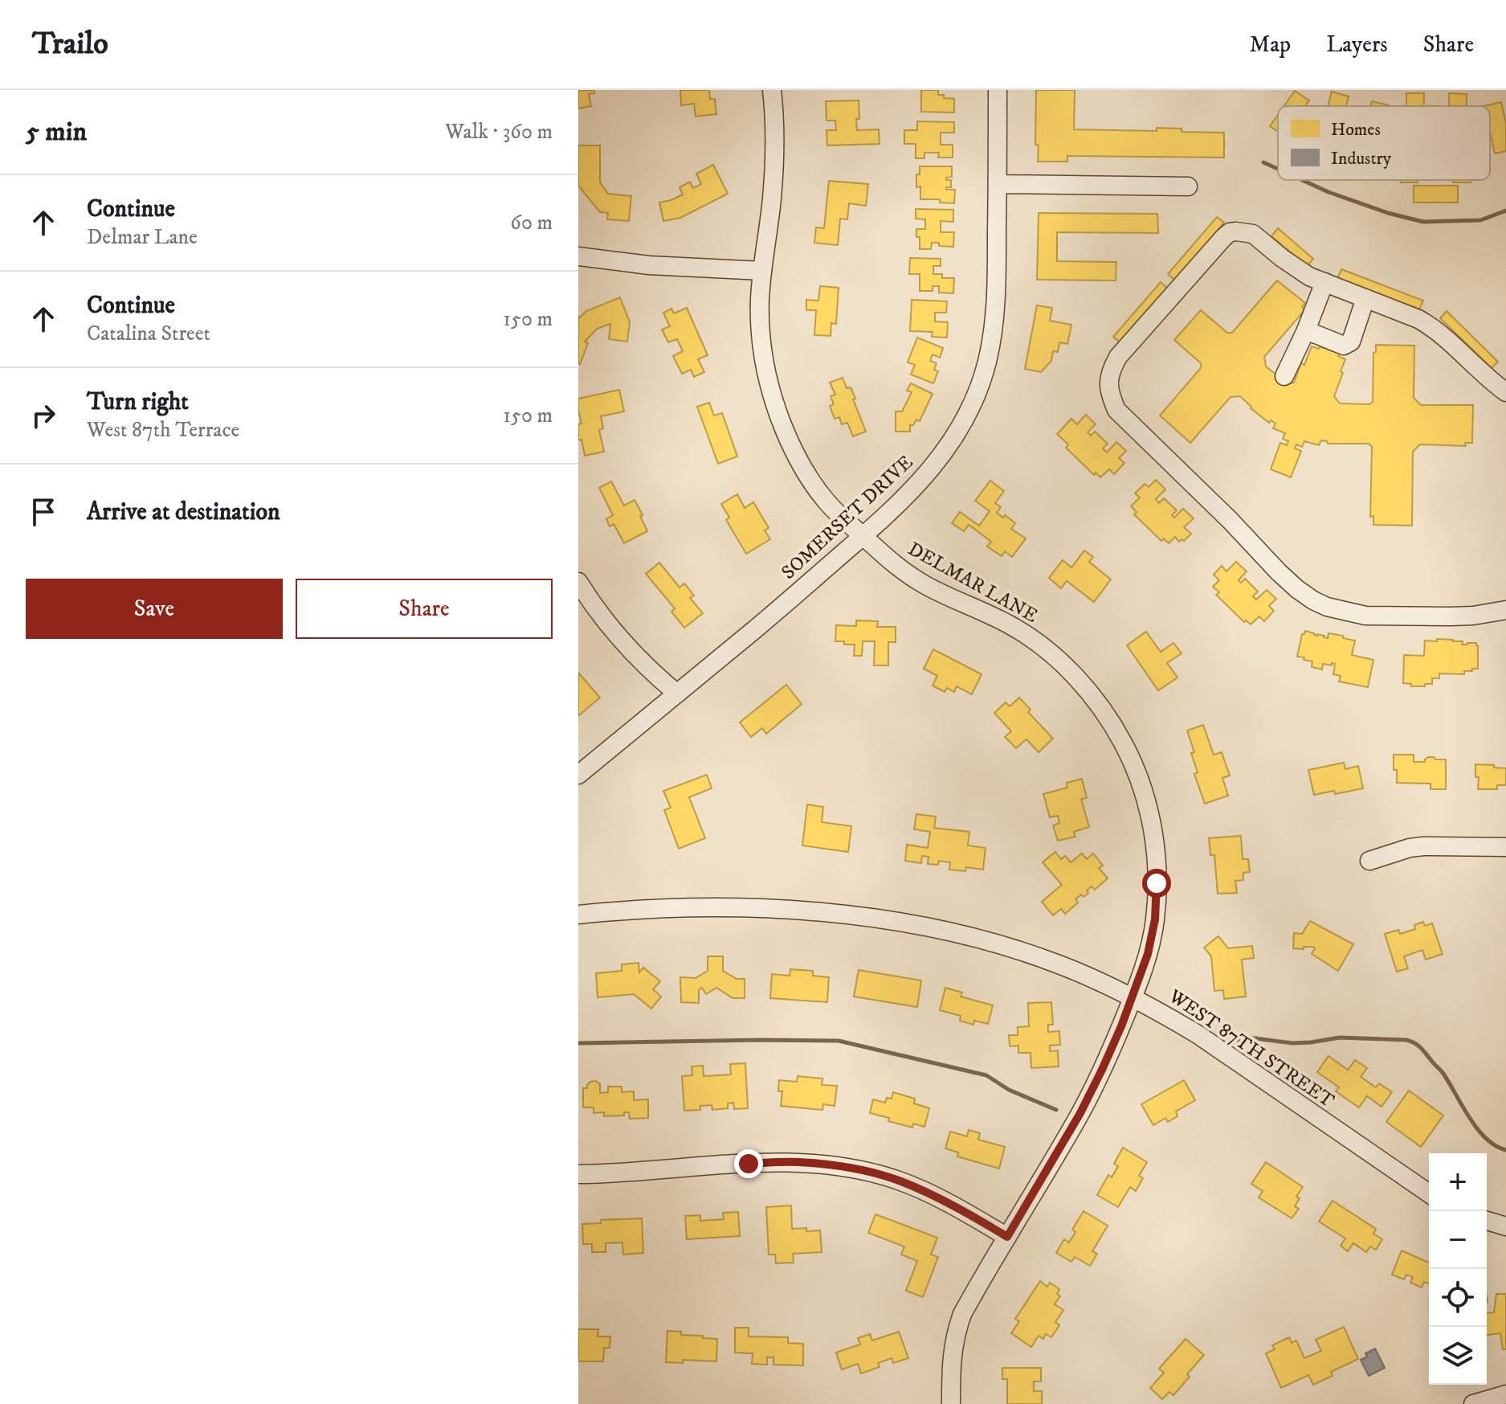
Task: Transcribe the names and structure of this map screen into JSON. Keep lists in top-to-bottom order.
{
  "streets": {
    "street": ["SOMERSET DRIVE", "DELMAR LANE", "WEST 87TH STREET"]
  },
  "crossings": [
    ["SOMERSET DRIVE", "DELMAR LANE"],
    ["DELMAR LANE", "WEST 87TH STREET"]
  ],
  "legend": ["Homes", "Industry"],
  "page": {
    "header": "Trailo",
    "nav": ["Map", "Layers", "Share"],
    "heading": ["5 min", "Walk · 360 m"],
    "list": [
      ["Continue", "Delmar Lane", "60 m"],
      ["Continue", "Catalina Street", "150 m"],
      ["Turn right", "West 87th Terrace", "150 m"],
      "Arrive at destination"
    ],
    "buttons": ["Save", "Share"],
    "map_buttons": ["+", "−"]
  }
}
